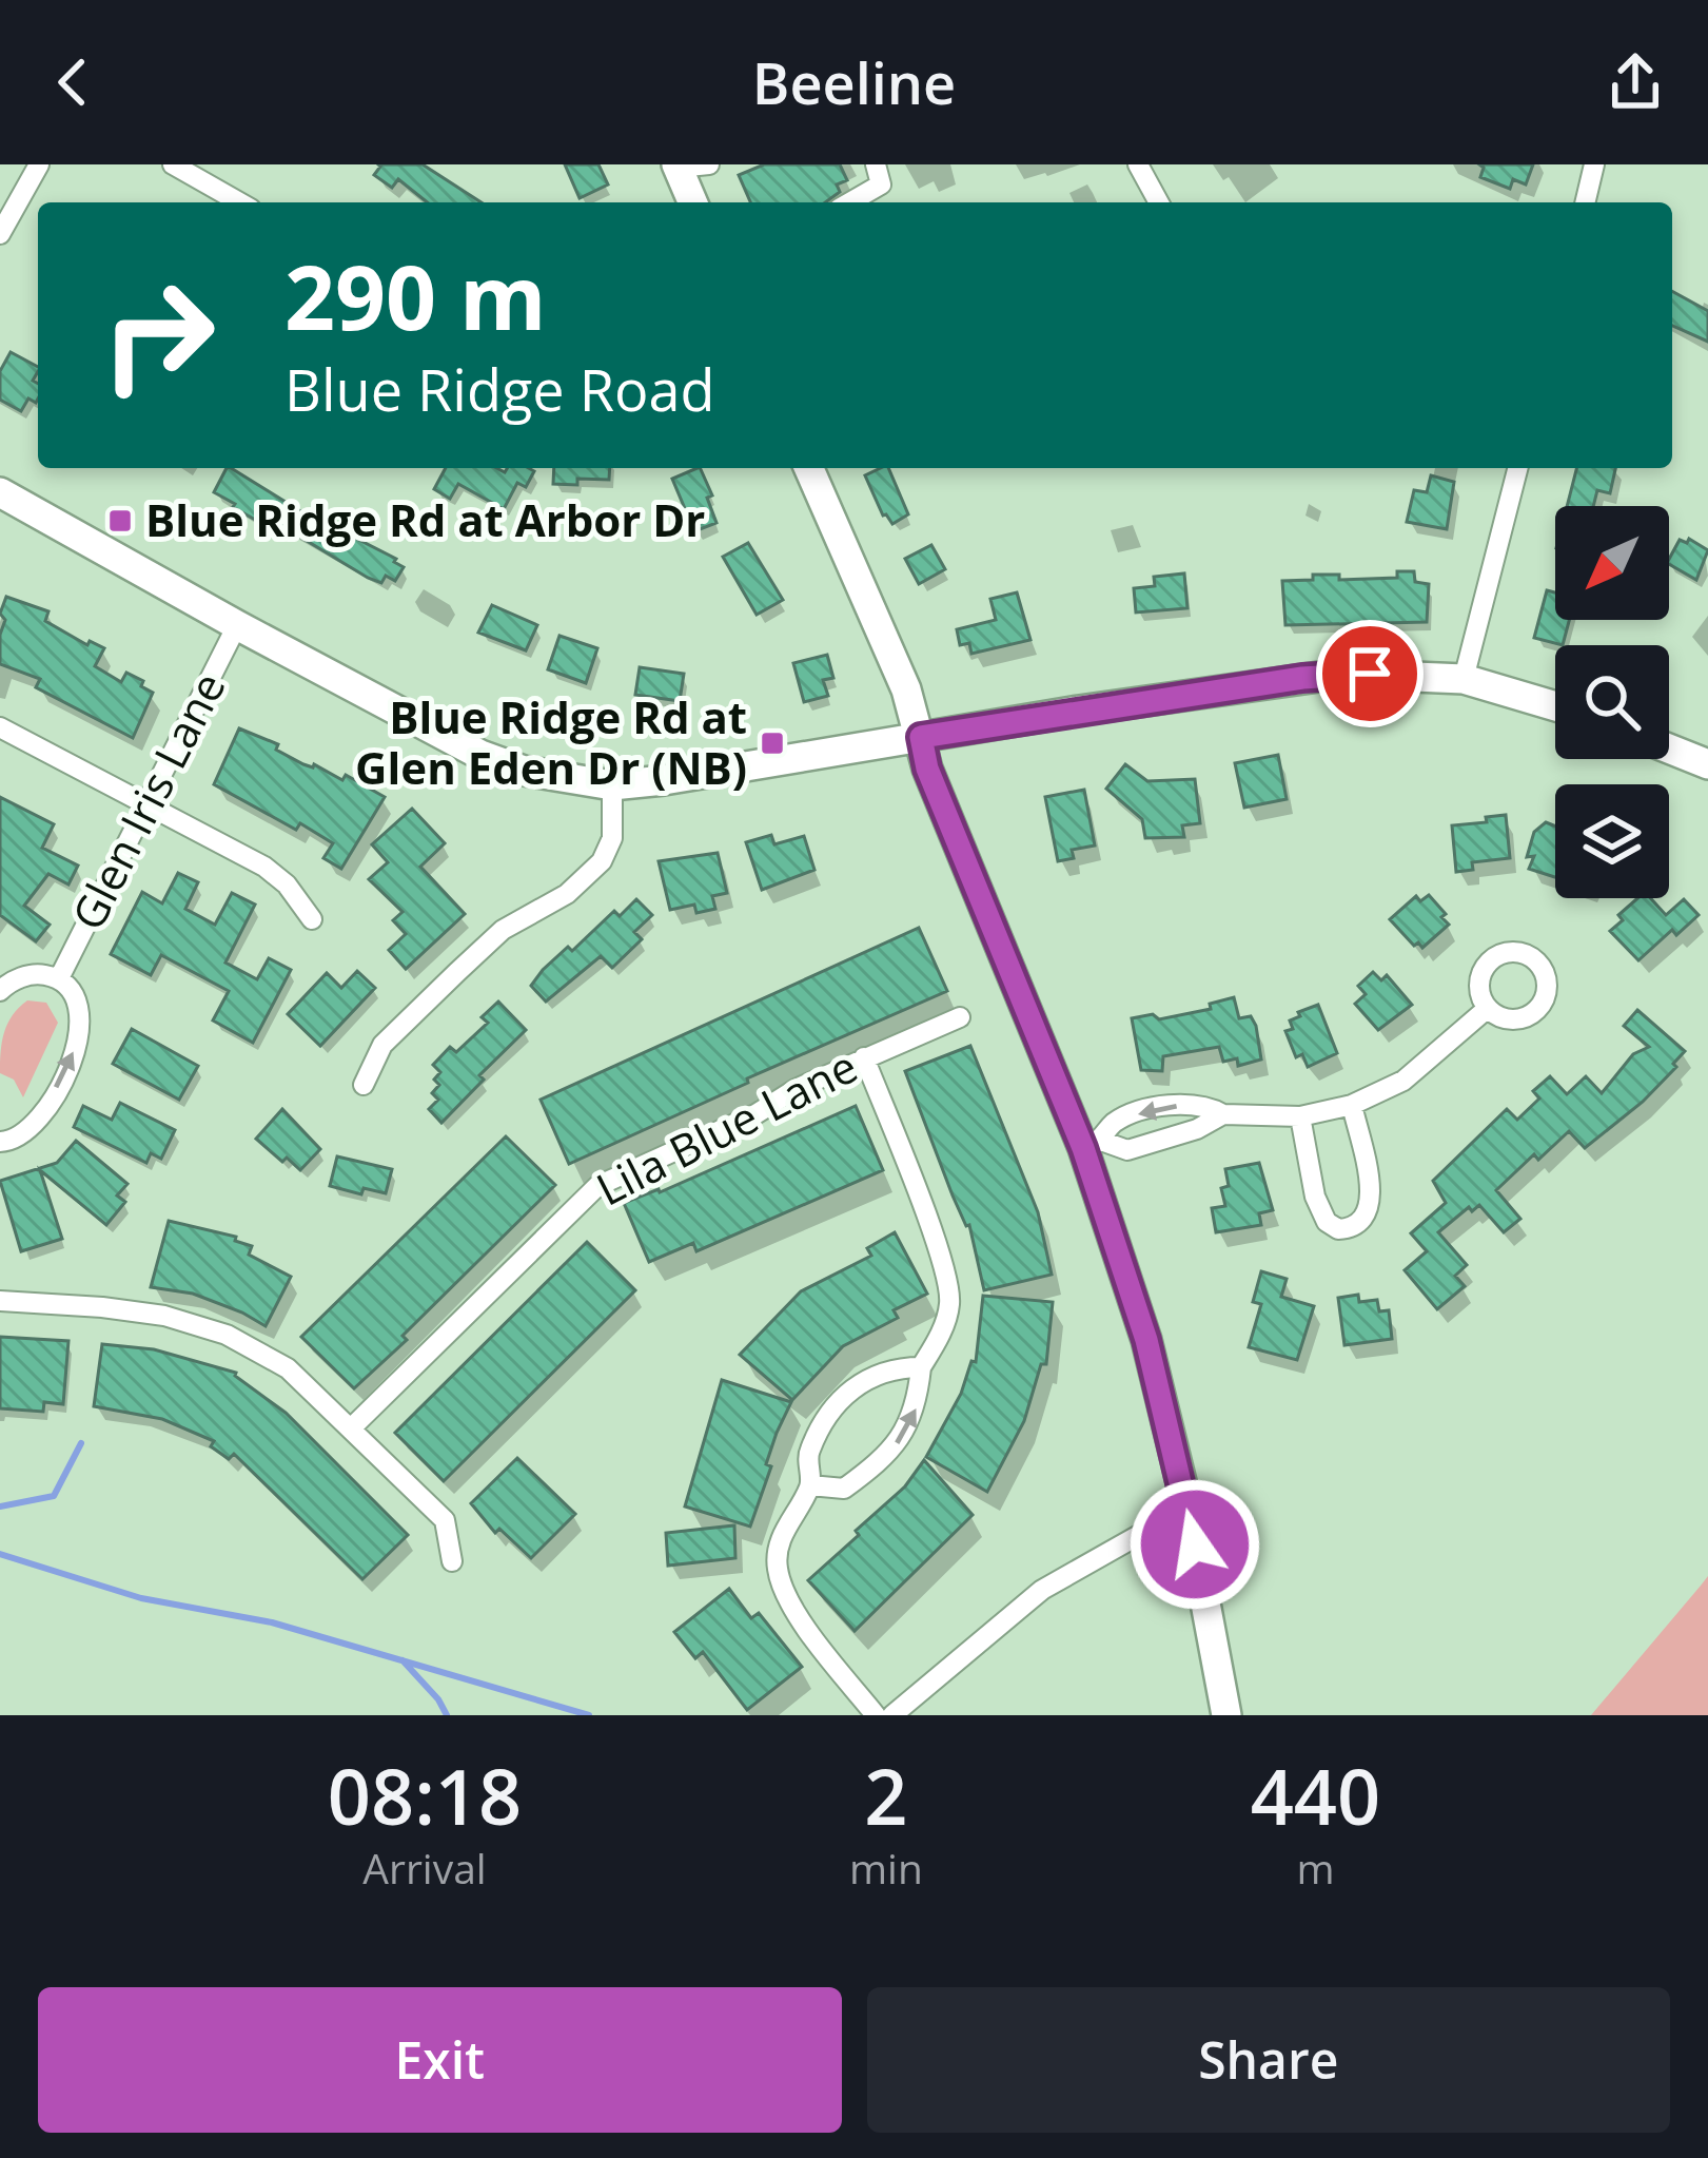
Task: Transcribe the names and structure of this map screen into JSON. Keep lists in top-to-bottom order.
{
  "streets": {
    "street": ["Glen Iris Lane", "Lila Blue Lane"]
  },
  "places": {
    "transit": ["Blue Ridge Rd at Arbor Dr", "Blue Ridge Rd at Glen Eden Dr (NB)"]
  },
  "north": "bottom left",
  "page": {
    "header": "Beeline",
    "turn": ["290 m", "Blue Ridge Road"],
    "eta": [
      "08:18",
      "Arrival",
      "2",
      "min",
      "440",
      "m"
    ],
    "buttons": ["Exit", "Share"]
  }
}
